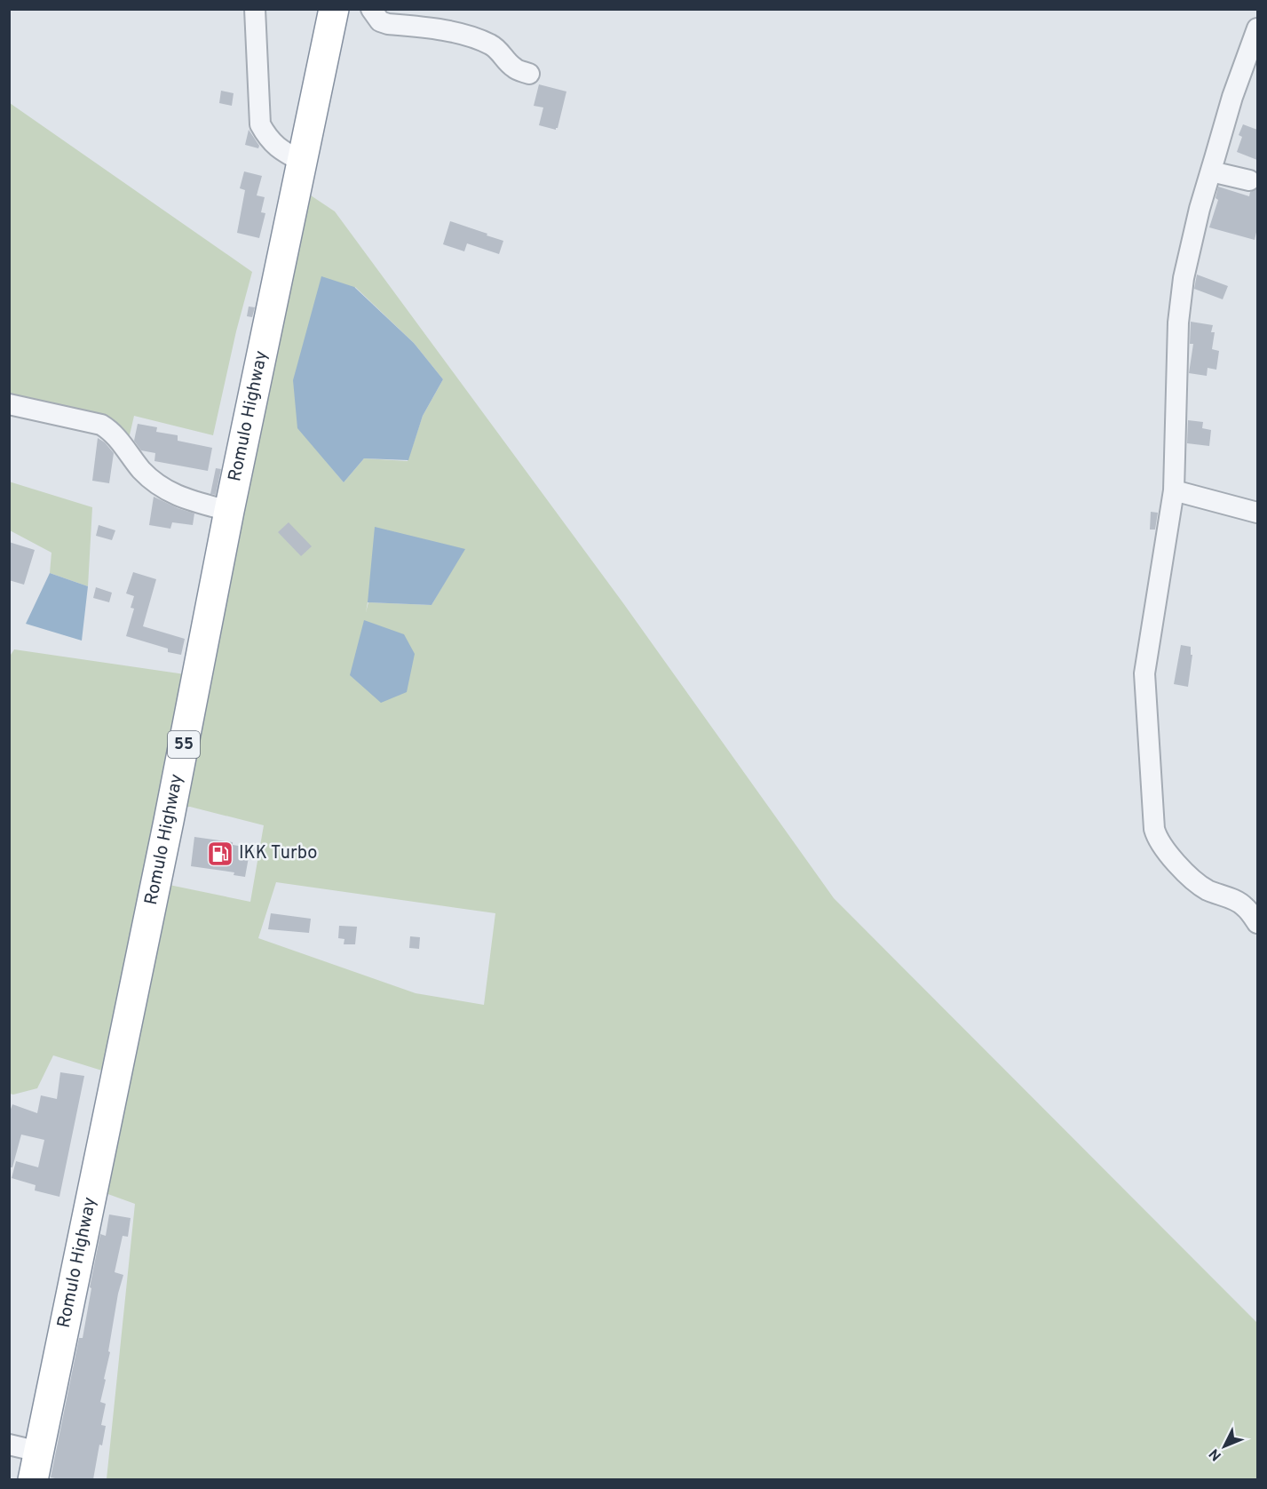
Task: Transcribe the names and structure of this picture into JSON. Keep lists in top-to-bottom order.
{
  "streets": {
    "highway": ["Romulo Highway", "55"]
  },
  "places": {
    "fuel station": ["IKK Turbo"]
  },
  "north": "bottom left"
}
